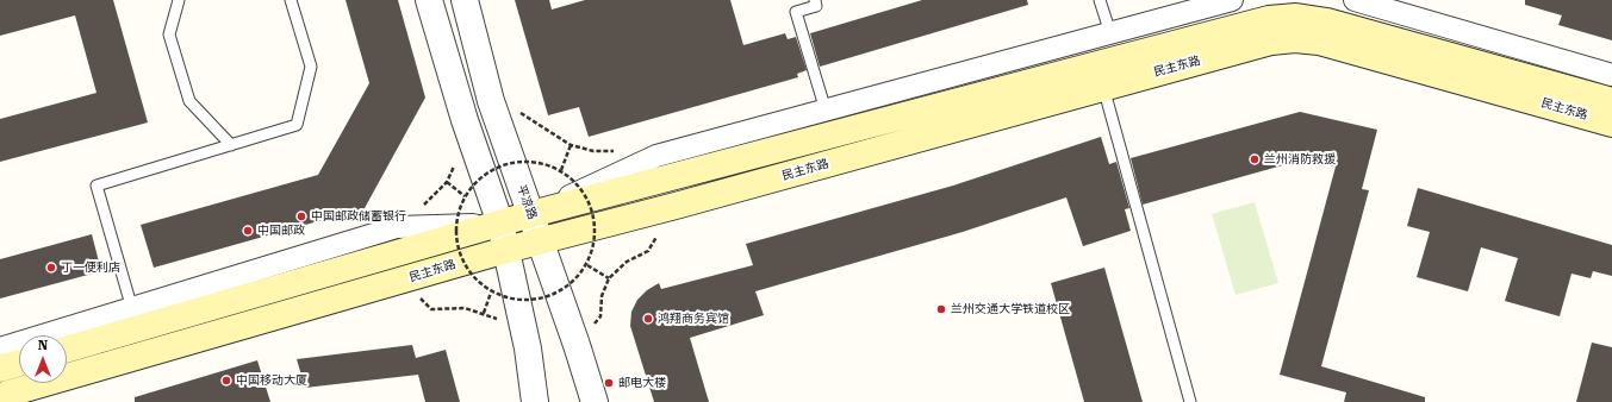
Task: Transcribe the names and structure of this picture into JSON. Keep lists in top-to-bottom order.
{
  "streets": {
    "main road": ["民主东路"],
    "street": ["平凉路"]
  },
  "crossings": [
    ["民主东路", "平凉路"]
  ],
  "places": [
    "兰州消防救援",
    "中国邮政储蓄银行",
    "中国邮政",
    "丁一便利店",
    "兰州交通大学铁道校区",
    "鸿翔商务宾馆",
    "中国移动大厦",
    "邮电大楼"
  ],
  "north": "top"
}
